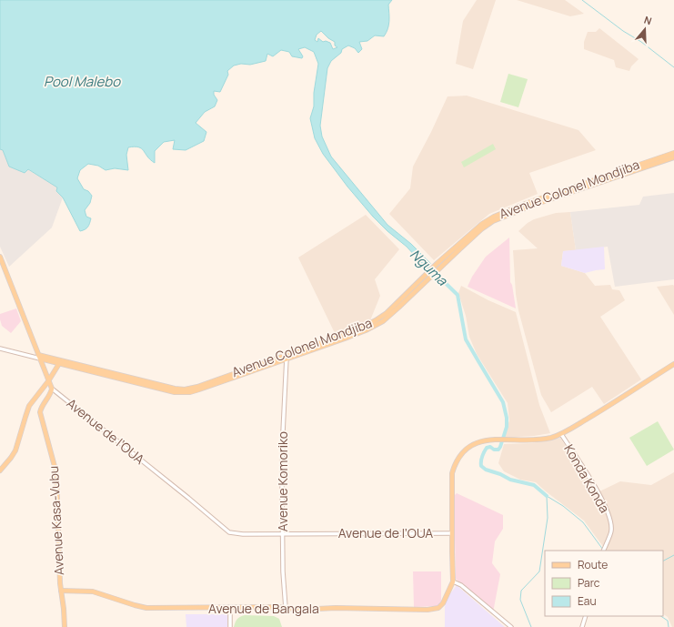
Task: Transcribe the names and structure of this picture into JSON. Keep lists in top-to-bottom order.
{
  "streets": {
    "main road": ["Avenue Colonel Mondjiba", "Avenue Kasa-Vubu", "Avenue de Bangala"],
    "street": ["Avenue de l’OUA", "Konda Konda", "Avenue Komoriko"]
  },
  "crossings": [
    ["Avenue Colonel Mondjiba", "Avenue Komoriko"],
    ["Avenue de l’OUA", "Avenue Komoriko"],
    ["Avenue de l’OUA", "Avenue Kasa-Vubu"],
    ["Avenue Komoriko", "Avenue de Bangala"],
    ["Avenue Kasa-Vubu", "Avenue de Bangala"]
  ],
  "water": ["Pool Malebo", "Nguma"],
  "legend": ["Route", "Parc", "Eau"],
  "north": "top"
}
